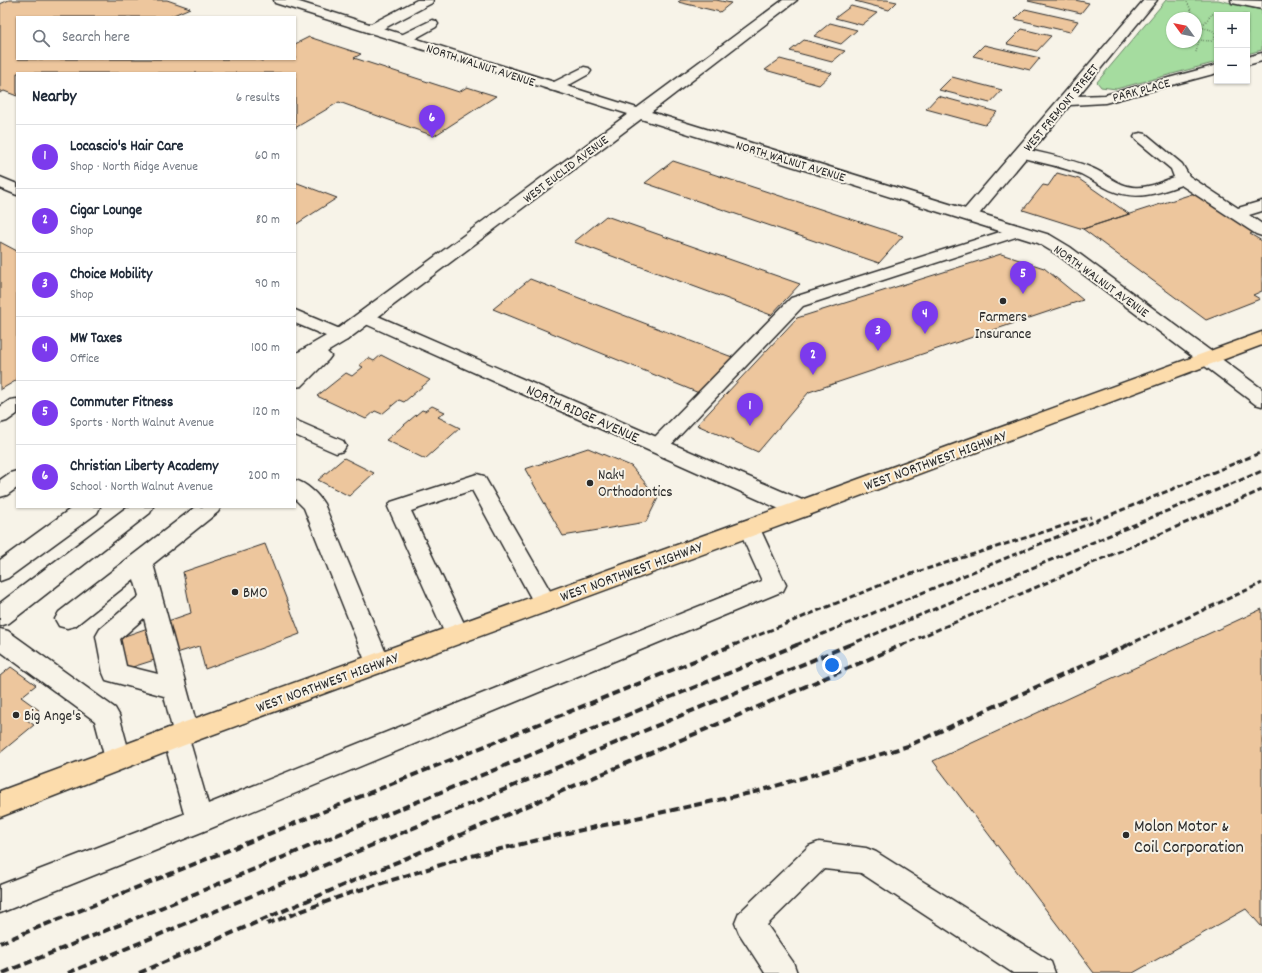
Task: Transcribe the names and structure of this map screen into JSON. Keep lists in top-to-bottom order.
{
  "streets": {
    "main road": ["WEST NORTHWEST HIGHWAY"],
    "street": [
      "NORTH WALNUT AVENUE",
      "PARK PLACE",
      "WEST FREMONT STREET",
      "WEST EUCLID AVENUE",
      "NORTH RIDGE AVENUE"
    ]
  },
  "crossings": [
    ["NORTH WALNUT AVENUE", "WEST FREMONT STREET"],
    ["NORTH WALNUT AVENUE", "WEST EUCLID AVENUE"],
    ["NORTH WALNUT AVENUE", "WEST NORTHWEST HIGHWAY"],
    ["PARK PLACE", "WEST FREMONT STREET"],
    ["WEST EUCLID AVENUE", "NORTH RIDGE AVENUE"],
    ["NORTH RIDGE AVENUE", "WEST NORTHWEST HIGHWAY"]
  ],
  "places": [
    "Farmers Insurance",
    "Nak4 Orthodontics",
    "BMO",
    "Big Ange's",
    "Molon Motor & Coil Corporation"
  ],
  "north": "top left",
  "page": {
    "map_buttons": ["+", "−"],
    "search": "Search here",
    "heading": ["Nearby", "6 results"],
    "pins": [
      "6",
      "5",
      "4",
      "3",
      "2",
      "1"
    ],
    "list": [
      {
        "mark": "1",
        "name": "Locascio's Hair Care",
        "note": "Shop · North Ridge Avenue",
        "value": "60 m"
      },
      {
        "mark": "2",
        "name": "Cigar Lounge",
        "note": "Shop",
        "value": "80 m"
      },
      {
        "mark": "3",
        "name": "Choice Mobility",
        "note": "Shop",
        "value": "90 m"
      },
      {
        "mark": "4",
        "name": "MW Taxes",
        "note": "Office",
        "value": "100 m"
      },
      {
        "mark": "5",
        "name": "Commuter Fitness",
        "note": "Sports · North Walnut Avenue",
        "value": "120 m"
      },
      {
        "mark": "6",
        "name": "Christian Liberty Academy",
        "note": "School · North Walnut Avenue",
        "value": "200 m"
      }
    ]
  }
}
